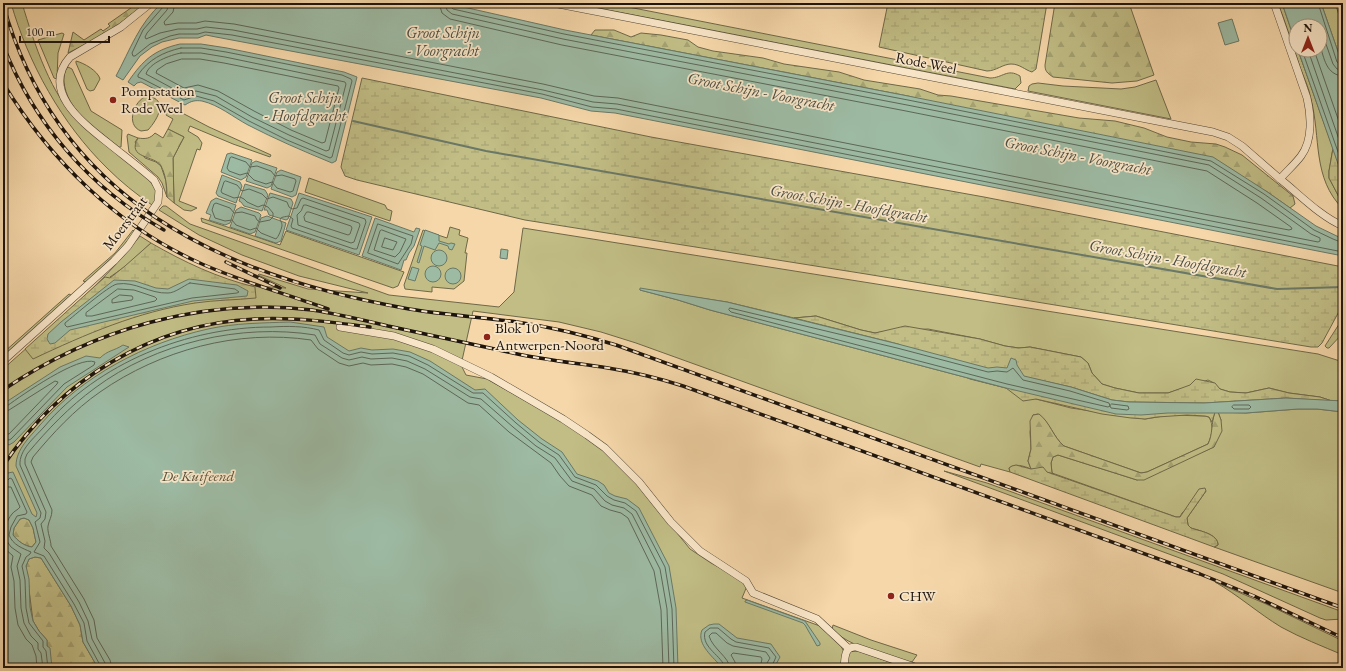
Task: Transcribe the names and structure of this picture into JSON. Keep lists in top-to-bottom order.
{
  "streets": {
    "street": ["Rode Weel", "Moerstraat"]
  },
  "water": ["Groot Schijn - Voorgracht", "Groot Schijn - Hoofdgracht"],
  "parks": ["De Kuifeend"],
  "places": ["Pompstation Rode Weel", "Blok 10 Antwerpen-Noord", "CHW"],
  "scale_bar": "100 m",
  "north": "top"
}
